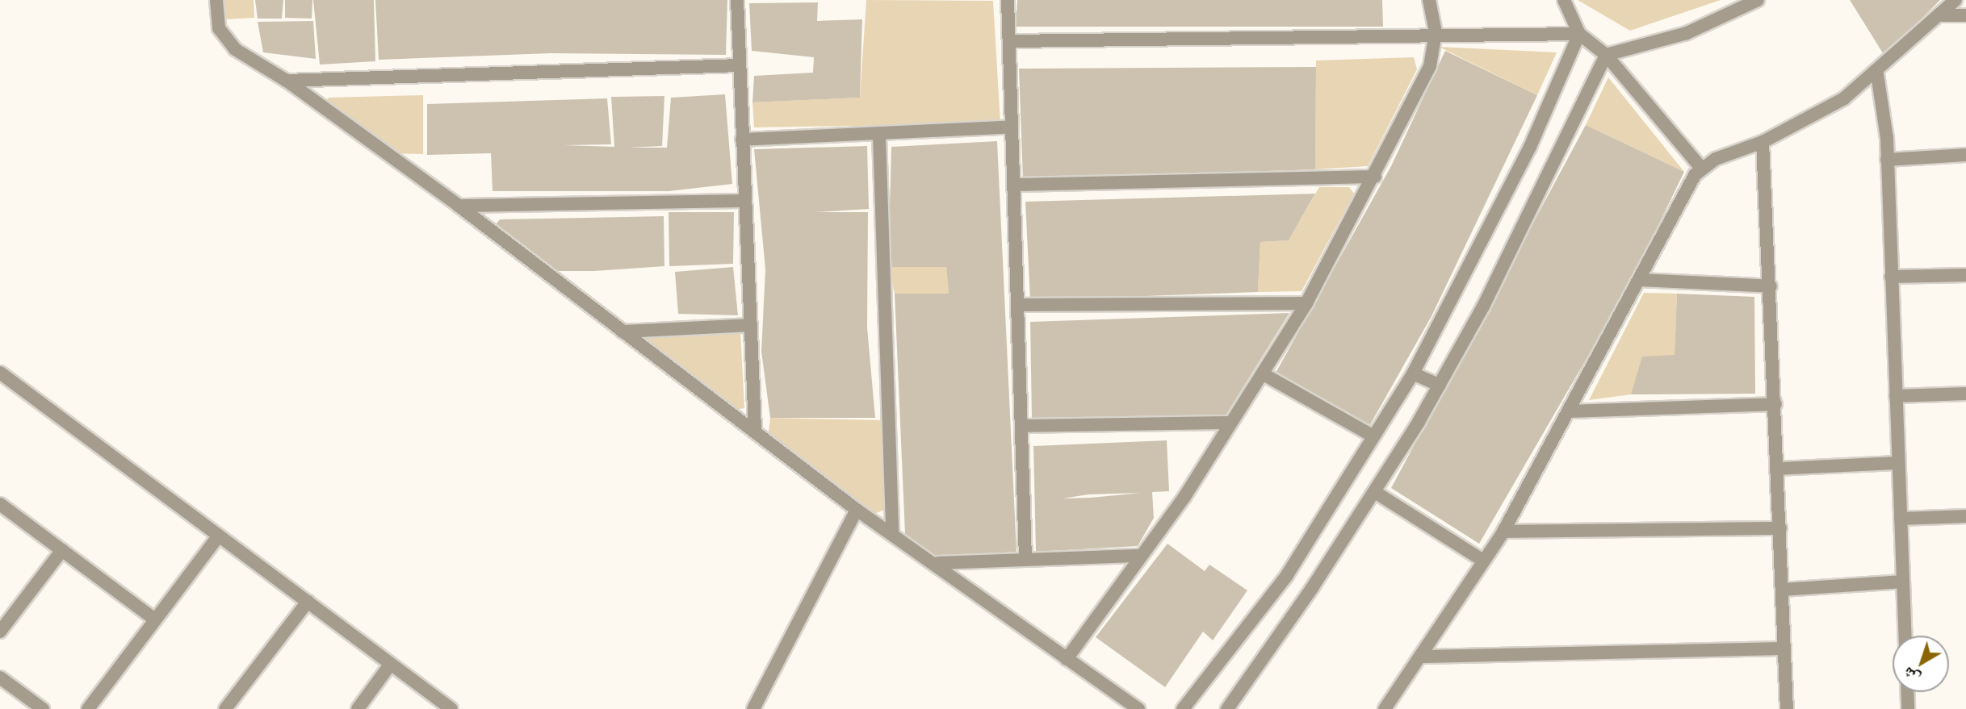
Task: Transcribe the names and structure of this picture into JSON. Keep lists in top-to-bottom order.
{
  "north": "bottom left"
}
